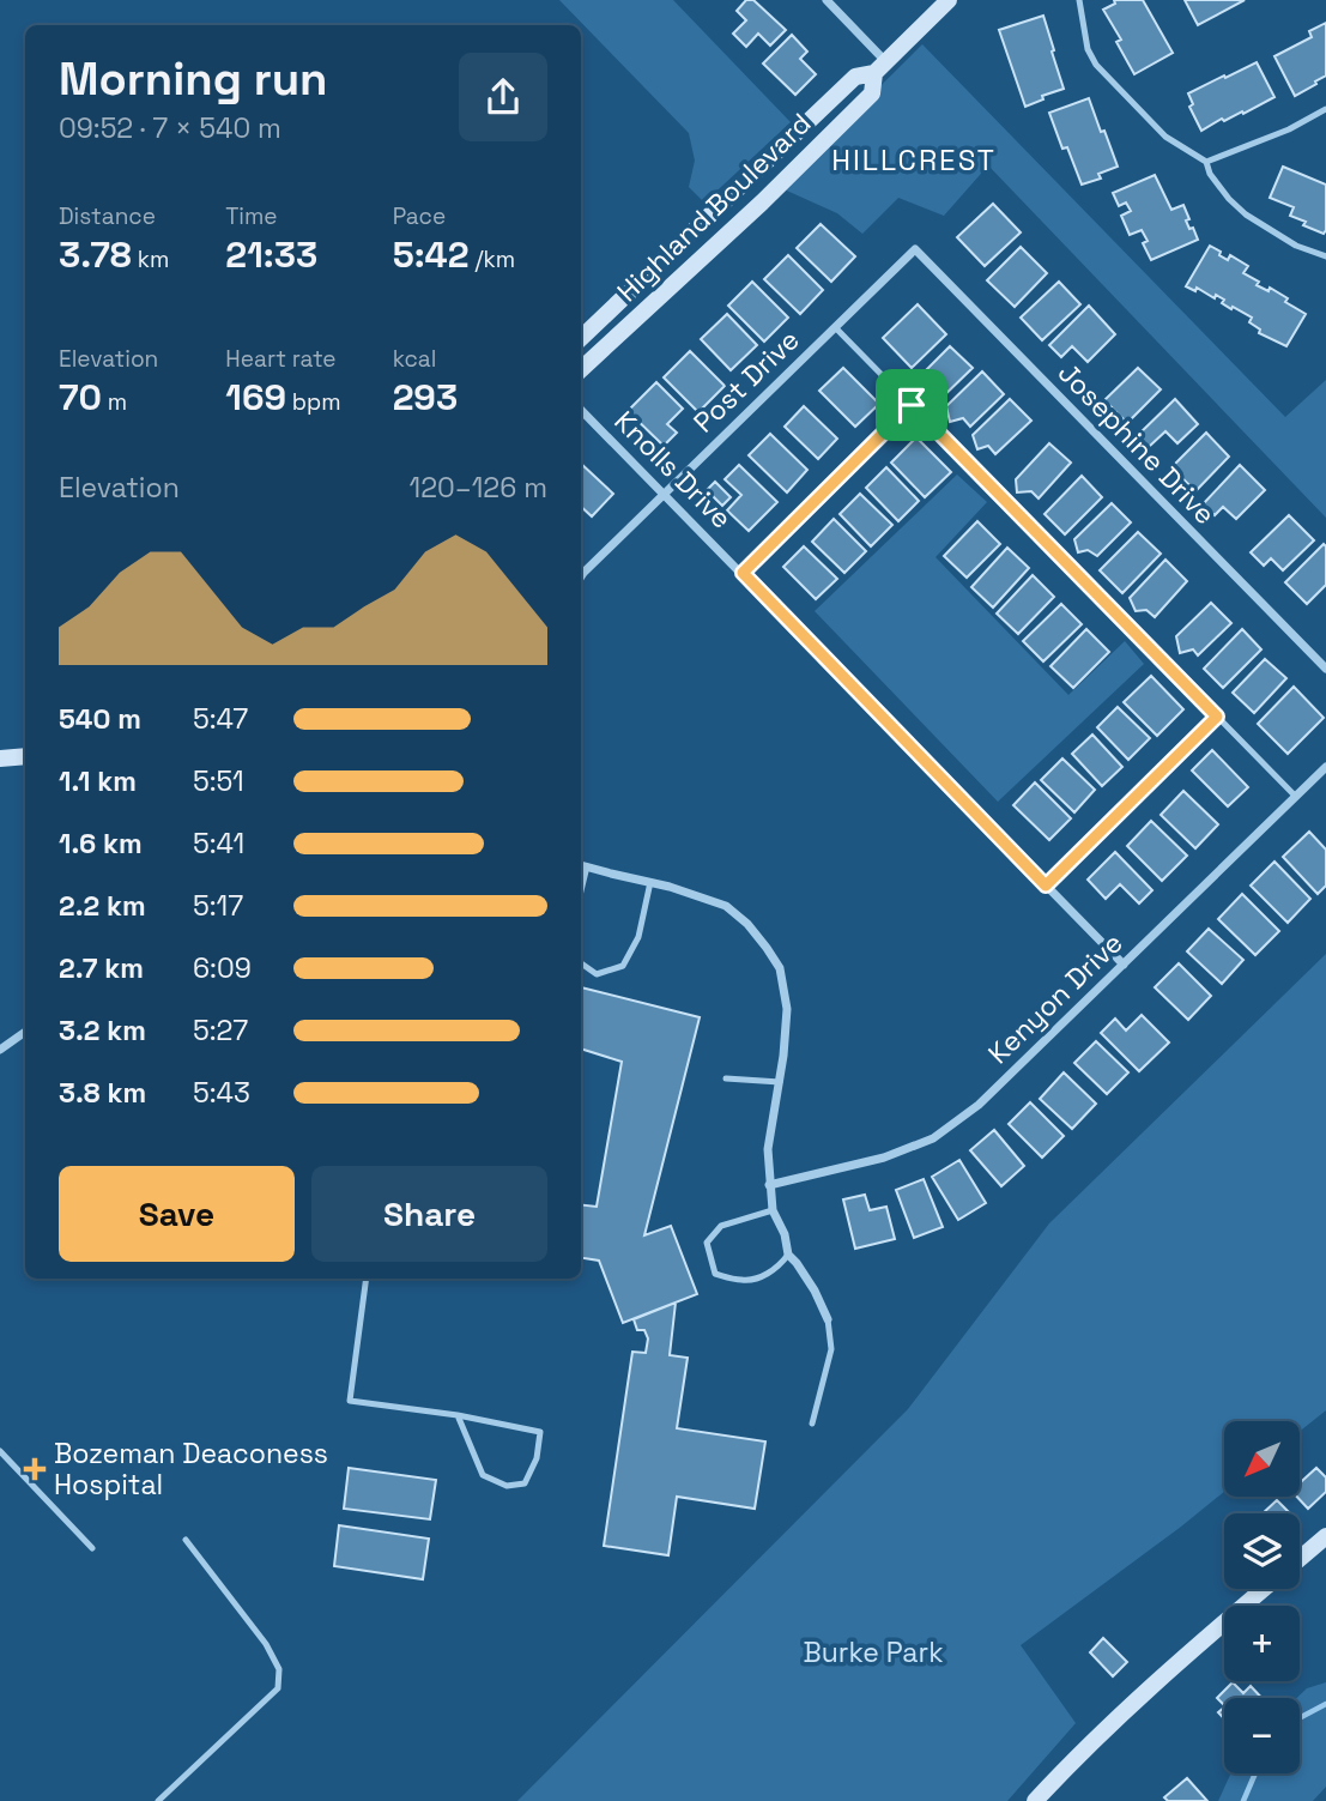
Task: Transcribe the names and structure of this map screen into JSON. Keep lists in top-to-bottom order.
{
  "streets": {
    "main road": ["Highland Boulevard"],
    "street": [
      "Post Drive",
      "Josephine Drive",
      "Knolls Drive",
      "Kenyon Drive"
    ]
  },
  "crossings": [
    ["Post Drive", "Josephine Drive"],
    ["Post Drive", "Knolls Drive"],
    ["Knolls Drive", "Kenyon Drive"]
  ],
  "districts": ["HILLCREST"],
  "parks": ["Burke Park"],
  "places": {
    "health": ["Bozeman Deaconess Hospital"]
  },
  "north": "bottom left",
  "page": {
    "heading": ["Morning run", "09:52 · 7 × 540 m"],
    "stats": [
      ["Distance", "3.78 km"],
      ["Time", "21:33"],
      ["Pace", "5:42 /km"],
      ["Elevation", "70 m"],
      ["Heart rate", "169 bpm"],
      ["kcal", "293"]
    ],
    "chart": ["Elevation", "120–126 m"],
    "list": [
      {
        "name": "540 m",
        "note": "5:47"
      },
      {
        "name": "1.1 km",
        "note": "5:51"
      },
      {
        "name": "1.6 km",
        "note": "5:41"
      },
      {
        "name": "2.2 km",
        "note": "5:17"
      },
      {
        "name": "2.7 km",
        "note": "6:09"
      },
      {
        "name": "3.2 km",
        "note": "5:27"
      },
      {
        "name": "3.8 km",
        "note": "5:43"
      }
    ],
    "buttons": ["Save", "Share"],
    "map_buttons": ["+", "−"]
  }
}
